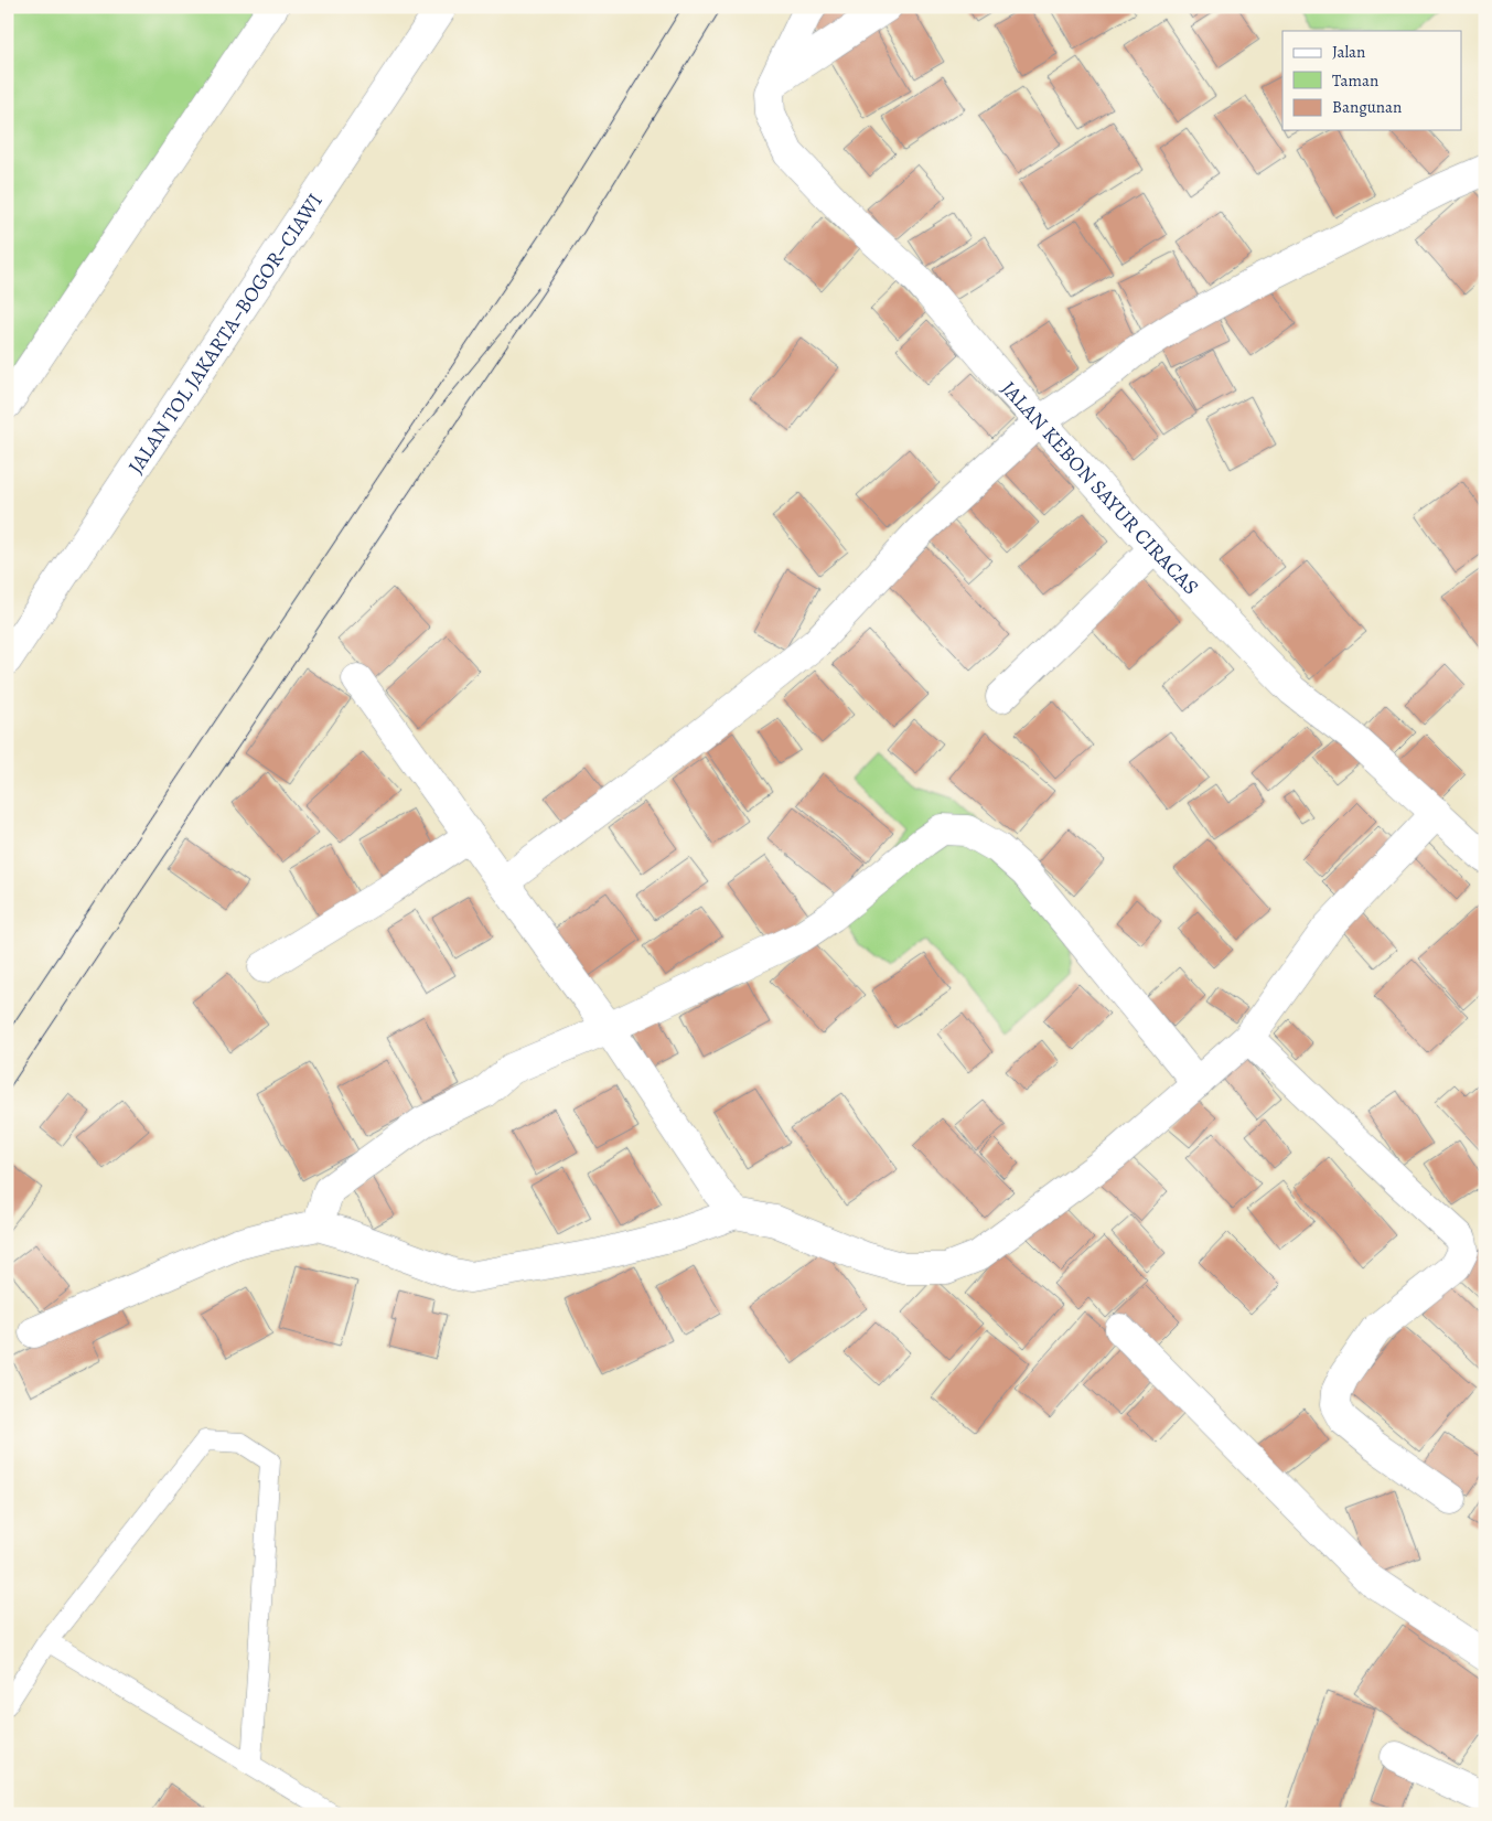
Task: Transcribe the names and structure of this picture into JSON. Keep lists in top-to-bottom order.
{
  "streets": {
    "main road": ["JALAN TOL JAKARTA–BOGOR–CIAWI", "JALAN KEBON SAYUR CIRACAS"]
  },
  "legend": ["Jalan", "Taman", "Bangunan"]
}
